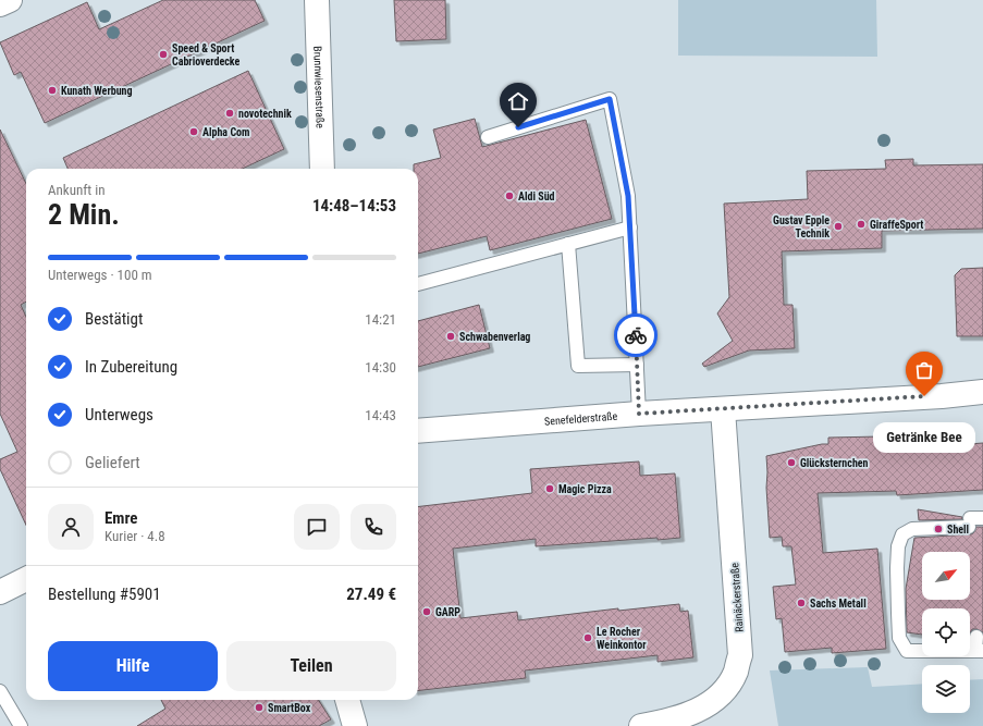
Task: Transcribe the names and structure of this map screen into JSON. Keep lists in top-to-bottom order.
{
  "streets": {
    "street": ["Brunnwiesenstraße", "Senefelderstraße", "Rainäckerstraße"]
  },
  "crossings": [
    ["Senefelderstraße", "Rainäckerstraße"]
  ],
  "places": [
    "Speed & Sport Cabrioverdecke",
    "Kunath Werbung",
    "novotechnik",
    "Alpha Com",
    "Aldi Süd",
    "GiraffeSport",
    "Gustav Epple Technik",
    "Schwabenverlag",
    "Getränke Bee",
    "Glücksternchen",
    "Magic Pizza",
    "Shell",
    "Sachs Metall",
    "GARP",
    "Le Rocher Weinkontor",
    "SmartBox"
  ],
  "north": "top right",
  "page": {
    "heading": ["2 Min.", "Ankunft in", "14:48–14:53"],
    "panel": [
      "Emre",
      "Kurier · 4.8",
      "Bestellung #5901",
      "27.49 €"
    ],
    "bar": "Unterwegs · 100 m",
    "list": [
      ["Bestätigt", "14:21"],
      ["In Zubereitung", "14:30"],
      ["Unterwegs", "14:43"],
      "Geliefert"
    ],
    "bubble": "Getränke Bee",
    "buttons": ["Hilfe", "Teilen"]
  }
}
